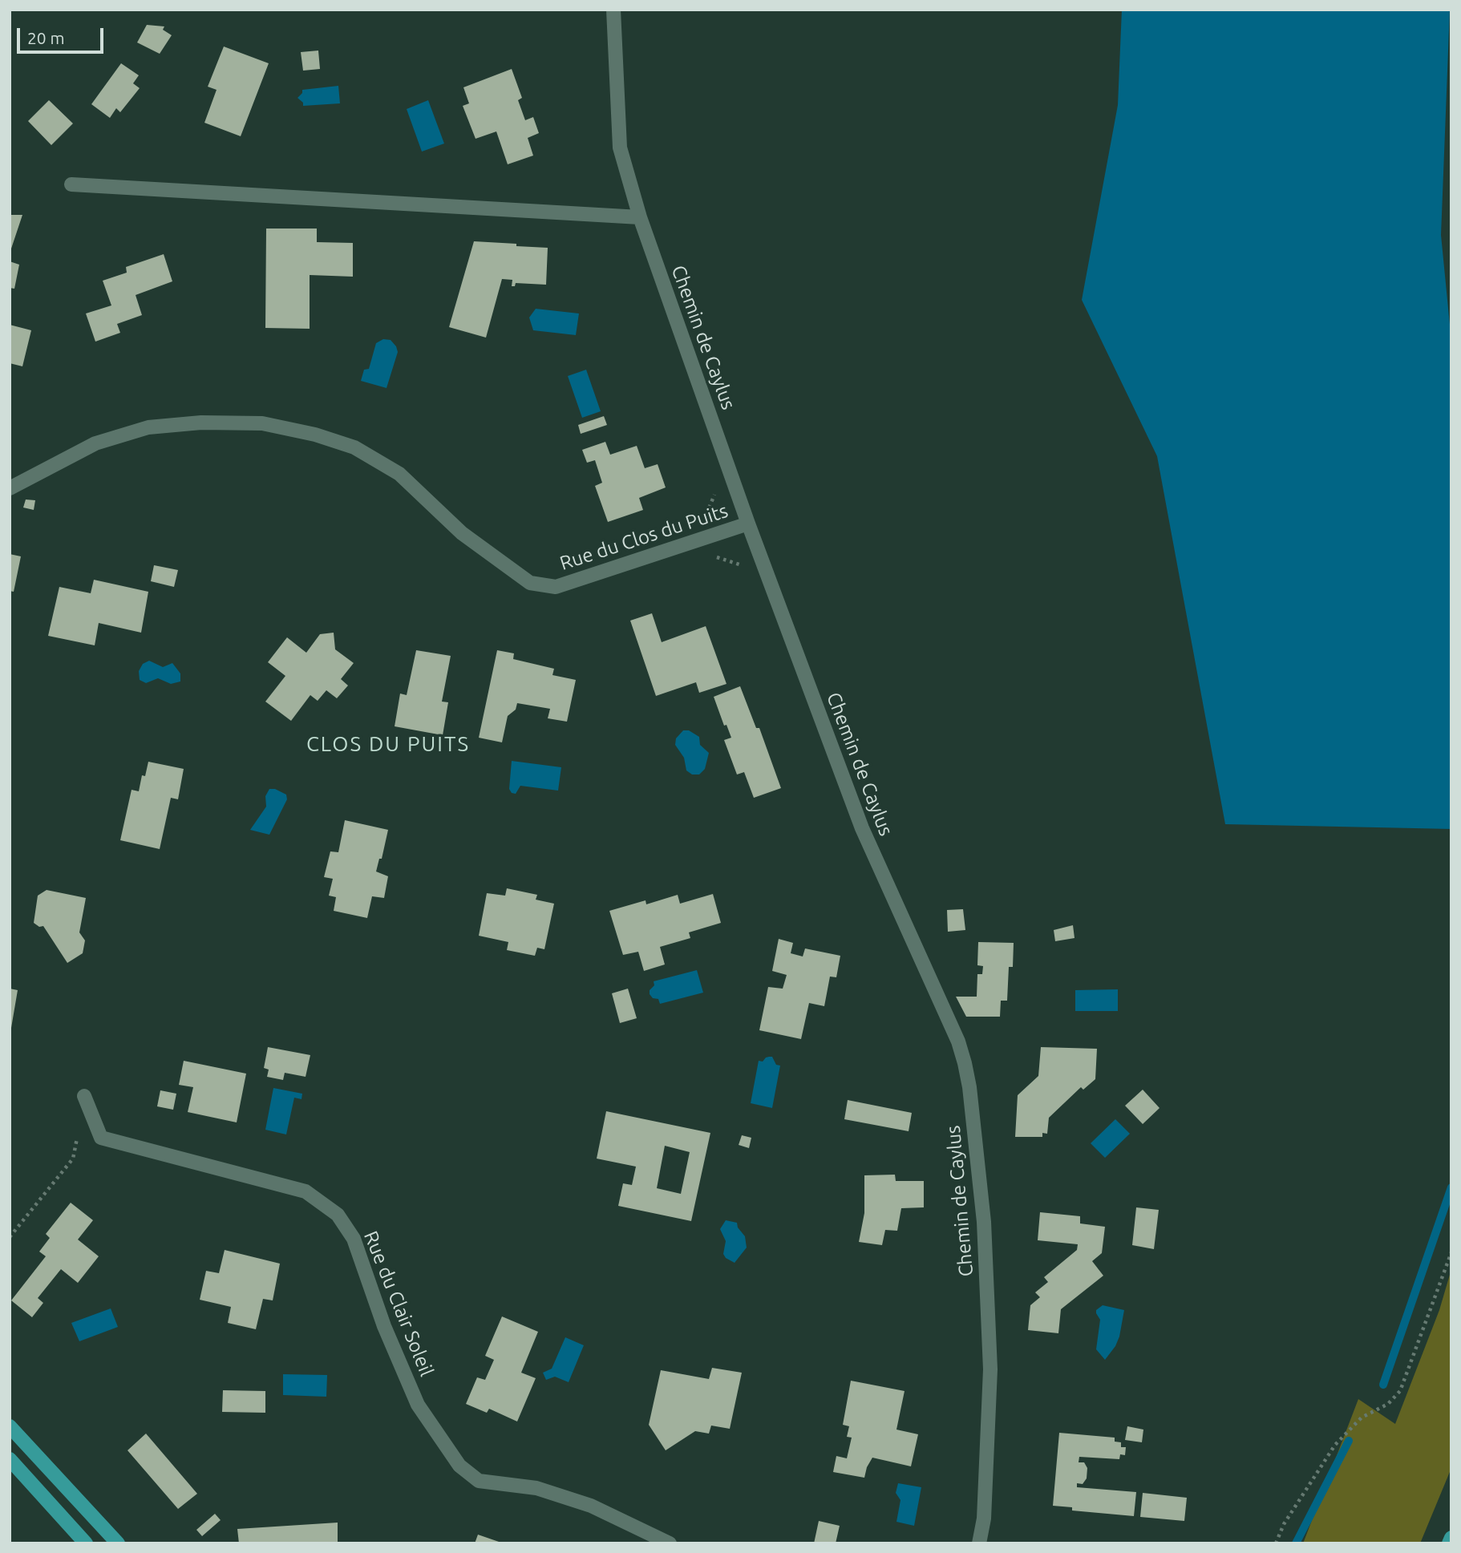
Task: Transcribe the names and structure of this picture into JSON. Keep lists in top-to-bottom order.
{
  "streets": {
    "street": ["Chemin de Caylus", "Rue du Clos du Puits", "Rue du Clair Soleil"]
  },
  "crossings": [
    ["Chemin de Caylus", "Rue du Clos du Puits"]
  ],
  "districts": ["CLOS DU PUITS"],
  "scale_bar": "20 m"
}
